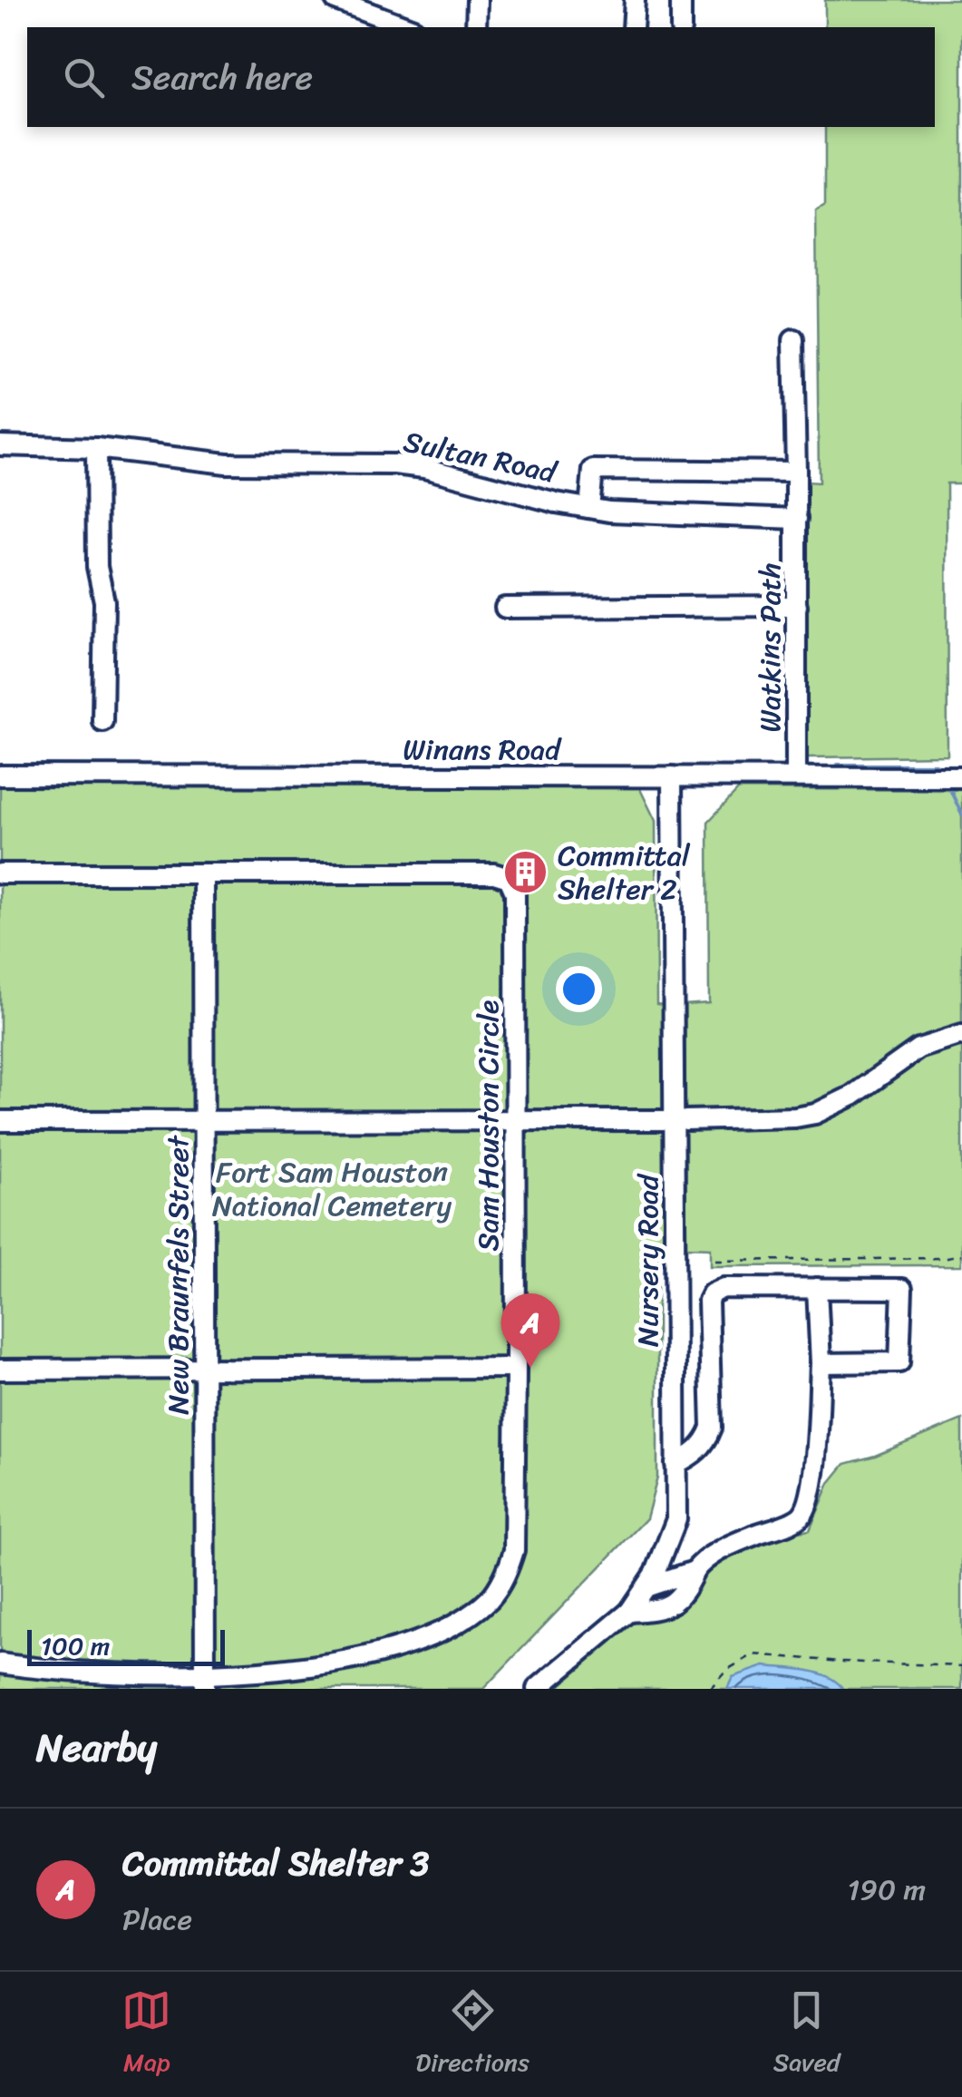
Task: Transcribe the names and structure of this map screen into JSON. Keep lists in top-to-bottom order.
{
  "streets": {
    "street": [
      "Sultan Road",
      "Watkins Path",
      "Winans Road",
      "Sam Houston Circle",
      "Nursery Road",
      "New Braunfels Street"
    ]
  },
  "crossings": [
    ["Sultan Road", "Watkins Path"],
    ["Watkins Path", "Winans Road"],
    ["Winans Road", "Nursery Road"],
    ["Sam Houston Circle", "New Braunfels Street"]
  ],
  "parks": ["Fort Sam Houston National Cemetery"],
  "places": {
    "building": ["Committal Shelter 2"]
  },
  "scale_bar": "100 m",
  "page": {
    "search": "Search here",
    "pins": "A",
    "scale": "100 m",
    "heading": "Nearby",
    "list": [
      {
        "mark": "A",
        "name": "Committal Shelter 3",
        "note": "Place",
        "value": "190 m"
      }
    ],
    "nav": ["Map", "Directions", "Saved"]
  }
}
